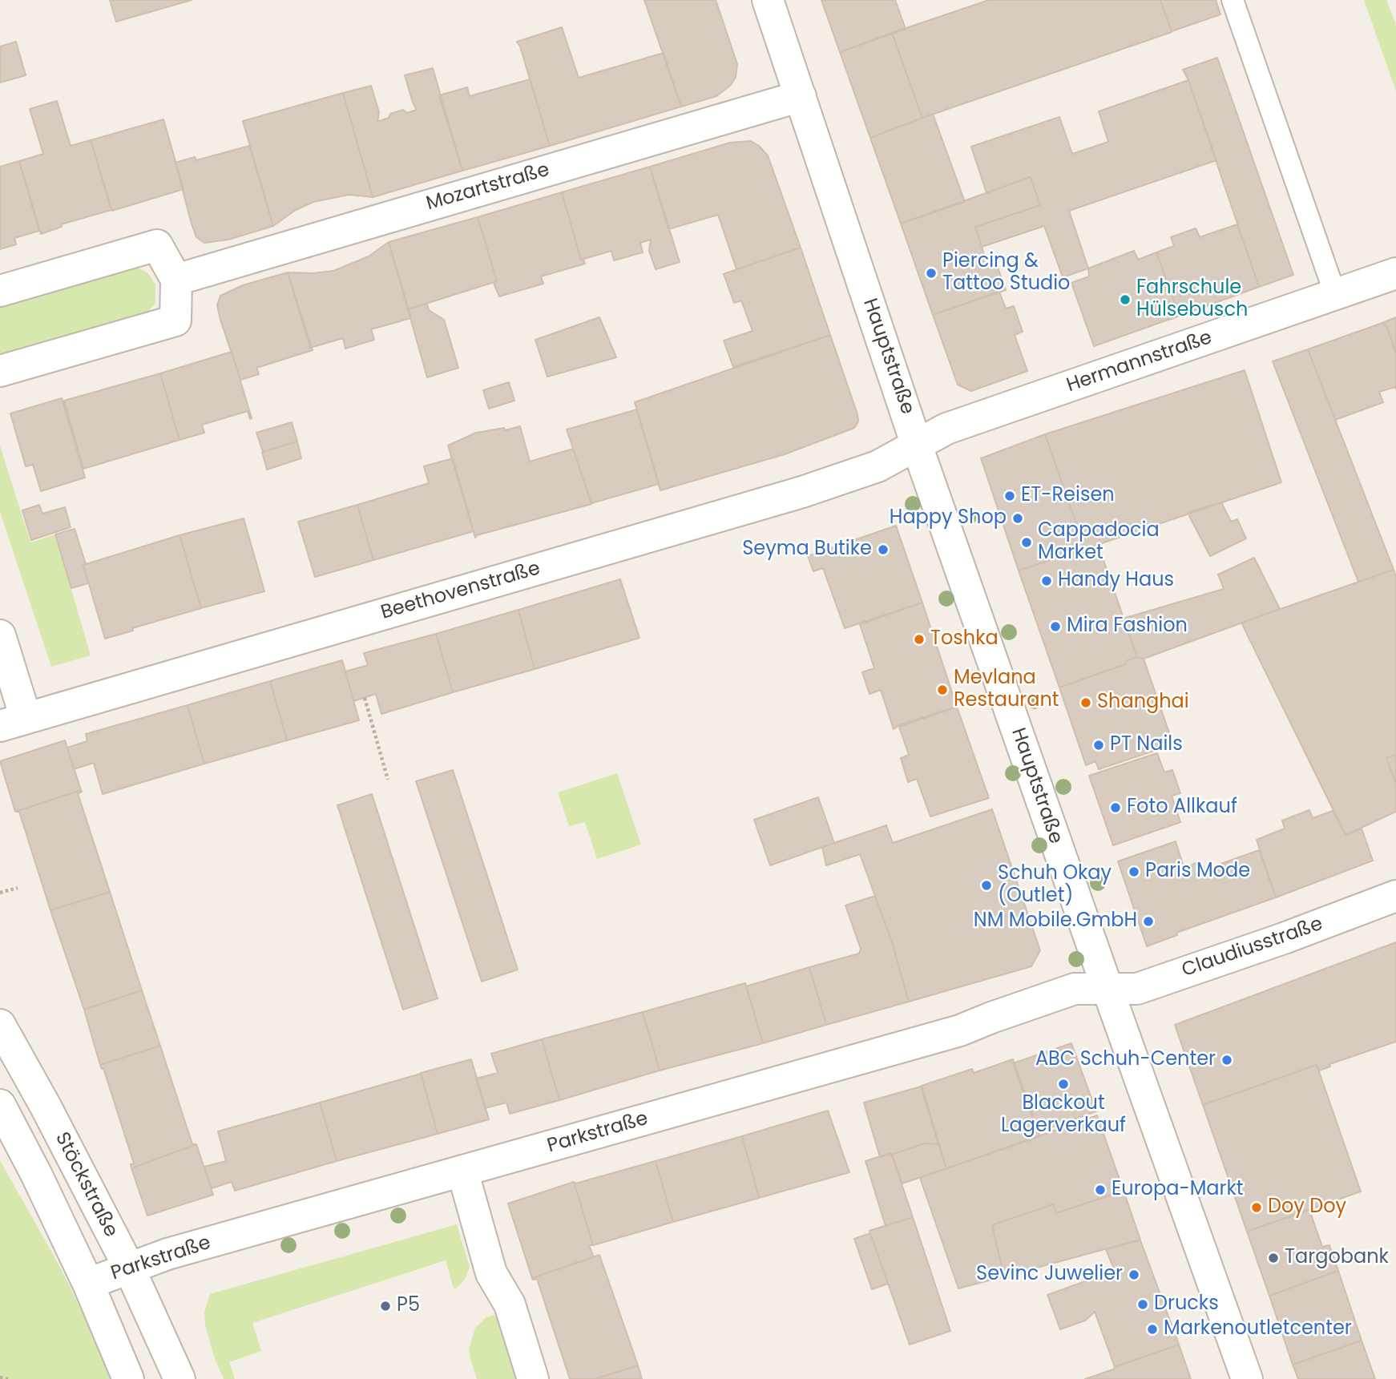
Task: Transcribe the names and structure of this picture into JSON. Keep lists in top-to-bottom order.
{
  "streets": {
    "street": [
      "Mozartstraße",
      "Hauptstraße",
      "Hermannstraße",
      "Beethovenstraße",
      "Claudiusstraße",
      "Parkstraße",
      "Stöckstraße"
    ]
  },
  "crossings": [
    ["Mozartstraße", "Hauptstraße"],
    ["Hauptstraße", "Hermannstraße"],
    ["Hauptstraße", "Beethovenstraße"],
    ["Hauptstraße", "Claudiusstraße"],
    ["Hauptstraße", "Parkstraße"],
    ["Hermannstraße", "Beethovenstraße"],
    ["Claudiusstraße", "Parkstraße"],
    ["Parkstraße", "Stöckstraße"]
  ],
  "places": [
    "Piercing & Tattoo Studio",
    "Fahrschule Hülsebusch",
    "ET-Reisen",
    "Happy Shop",
    "Cappadocia Market",
    "Seyma Butike",
    "Handy Haus",
    "Mira Fashion",
    "Toshka",
    "Mevlana Restaurant",
    "Shanghai",
    "PT Nails",
    "Foto Allkauf",
    "Paris Mode",
    "Schuh Okay (Outlet)",
    "NM Mobile.GmbH",
    "ABC Schuh-Center",
    "Blackout Lagerverkauf",
    "Europa-Markt",
    "Doy Doy",
    "Targobank",
    "Sevinc Juwelier",
    "Drucks",
    "P5",
    "Markenoutletcenter"
  ]
}
